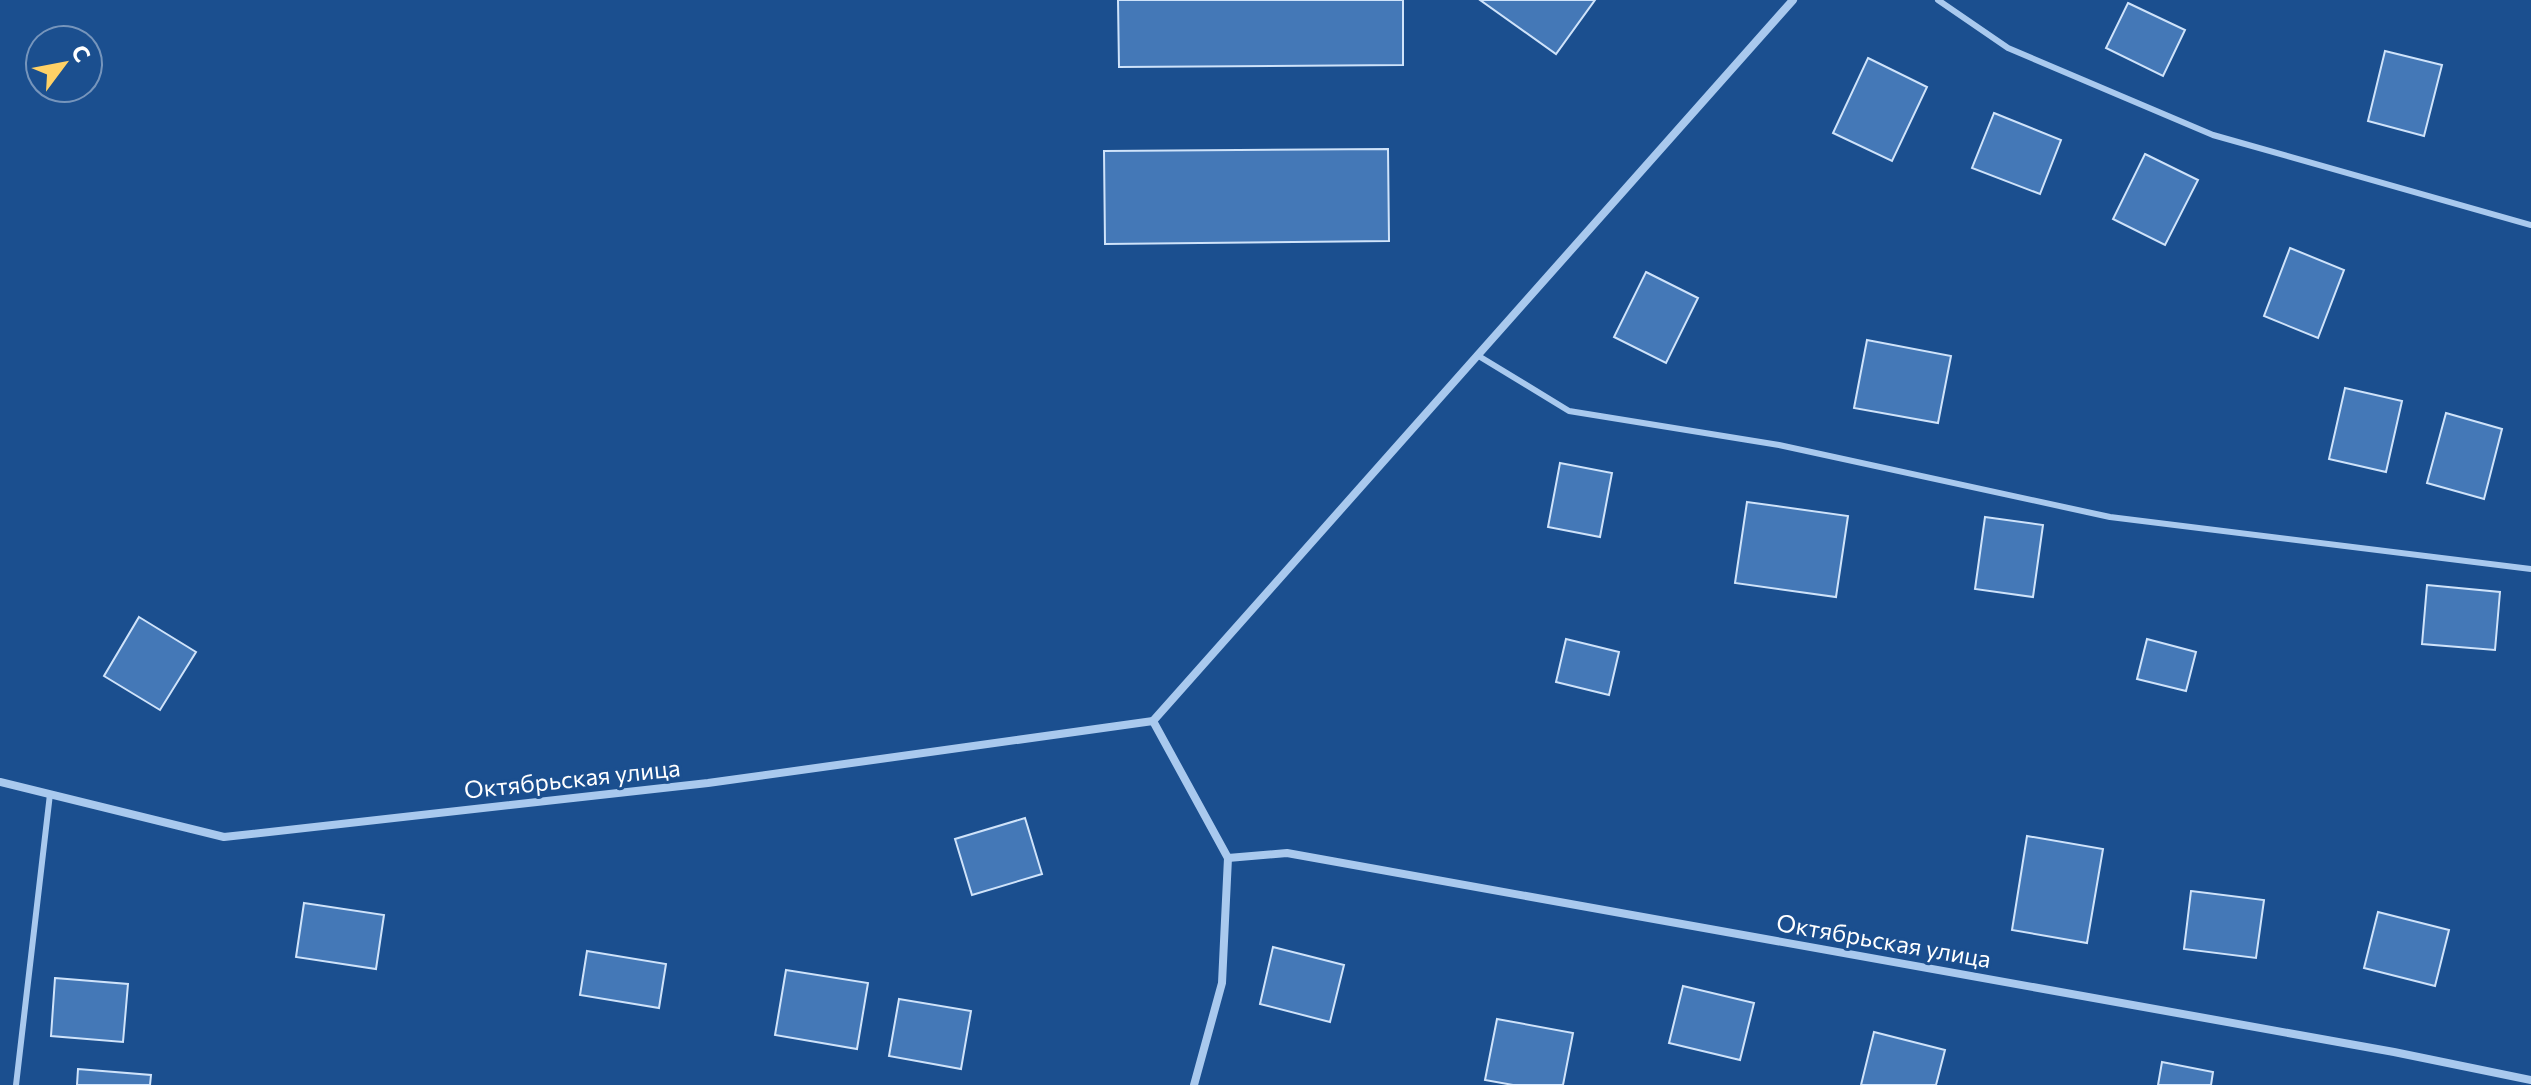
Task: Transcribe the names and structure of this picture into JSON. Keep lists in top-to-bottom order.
{
  "streets": {
    "street": ["Октябрьская улица"]
  },
  "north": "top right"
}
